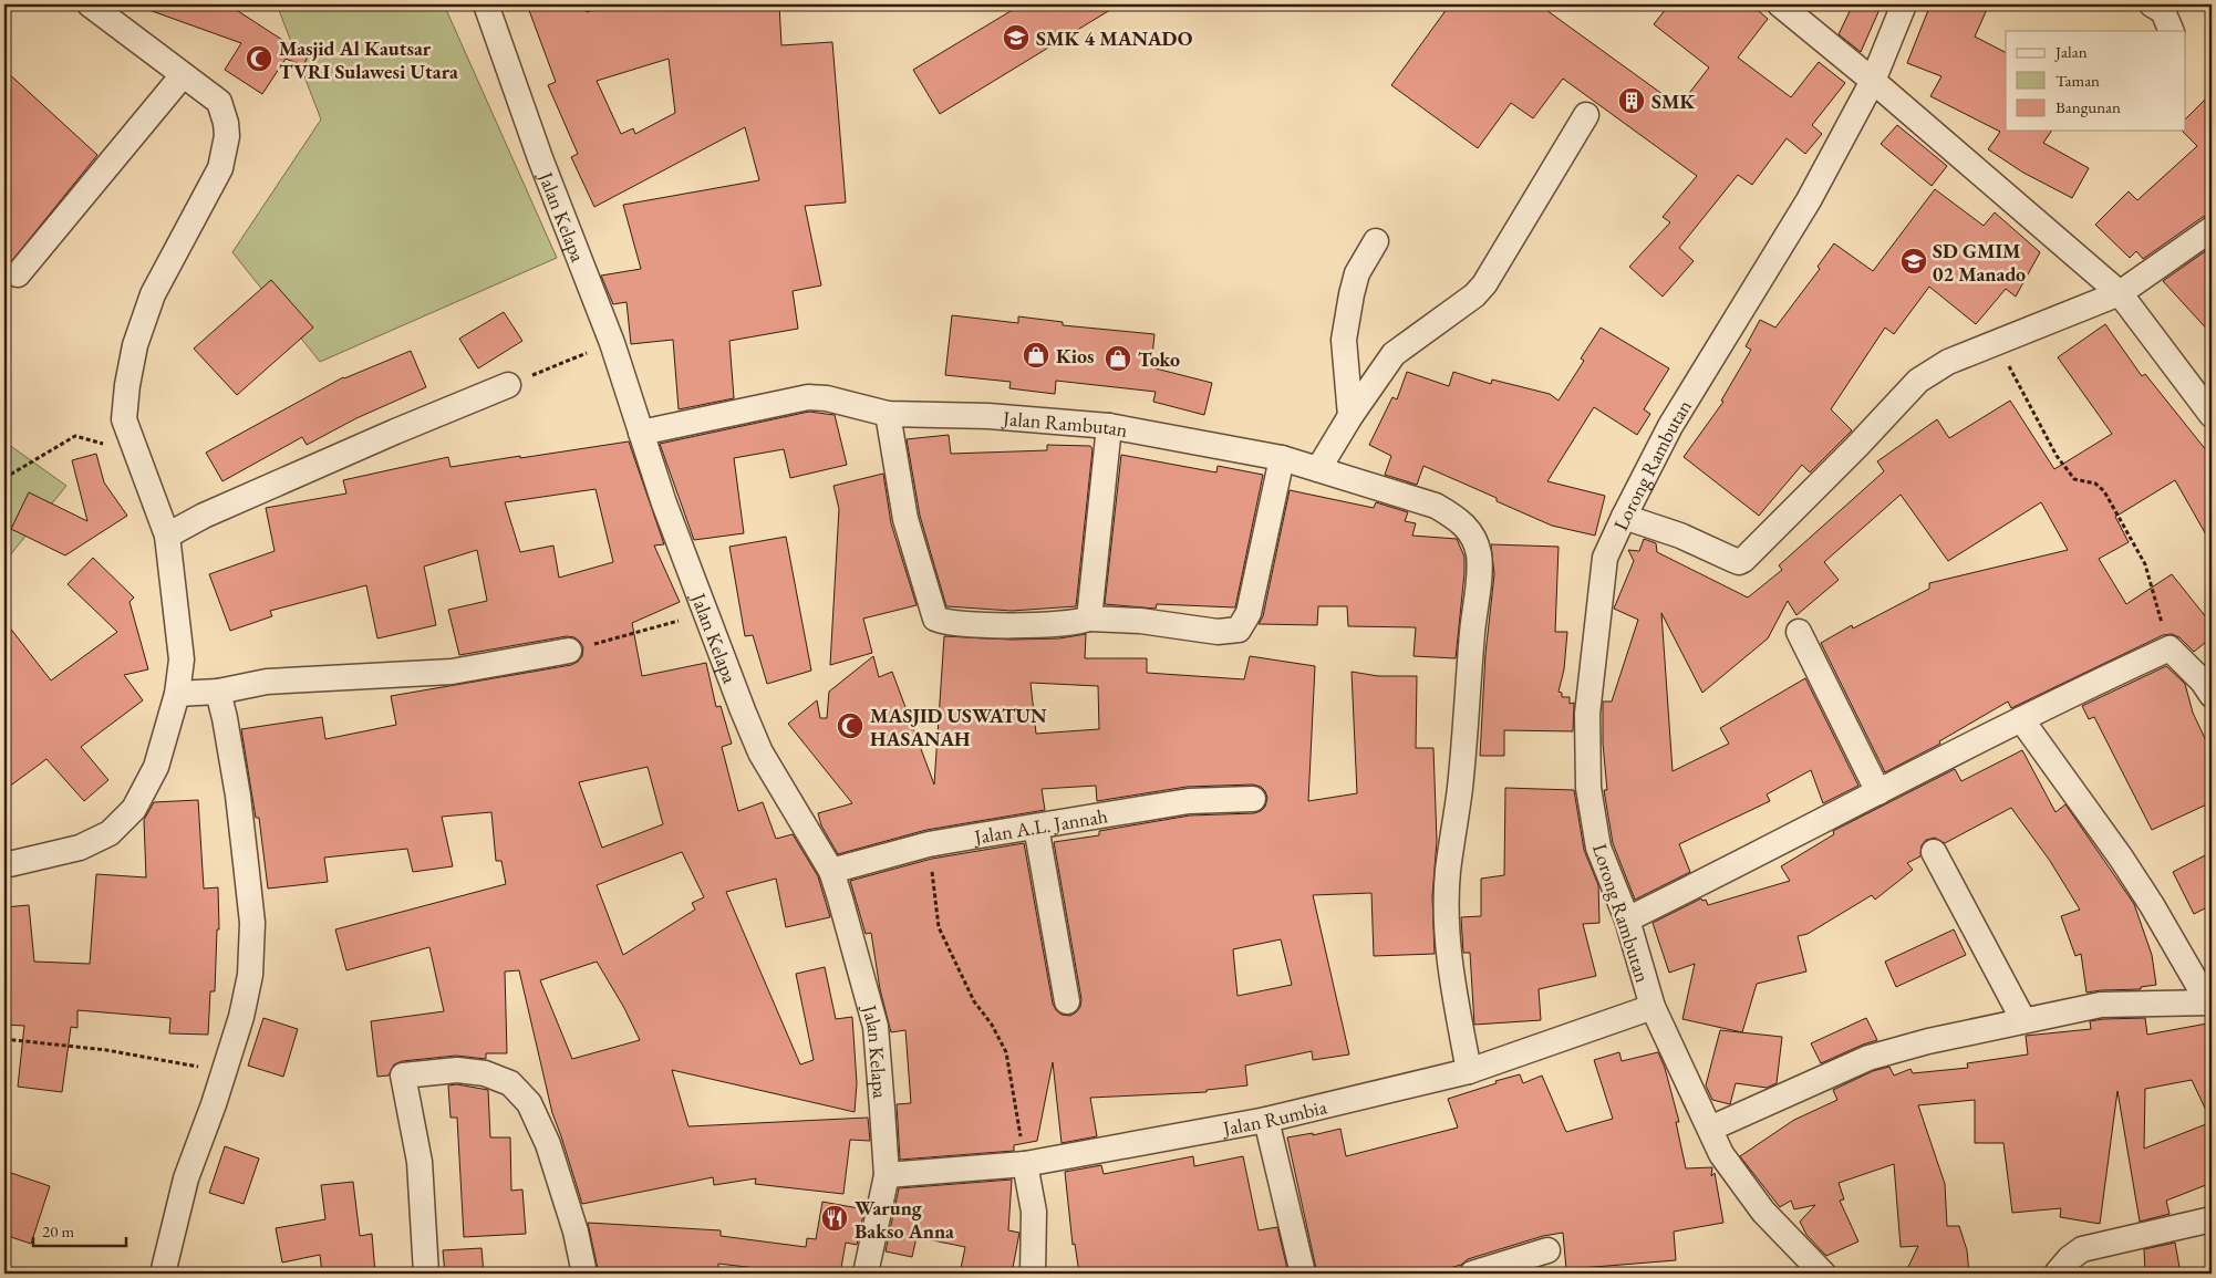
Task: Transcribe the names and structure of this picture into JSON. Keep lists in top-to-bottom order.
{
  "streets": {
    "street": [
      "Jalan Kelapa",
      "Jalan Rambutan",
      "Lorong Rambutan",
      "Jalan A.L. Jannah",
      "Jalan Rumbia"
    ]
  },
  "crossings": [
    ["Jalan Kelapa", "Jalan Rambutan"],
    ["Jalan Kelapa", "Jalan A.L. Jannah"],
    ["Jalan Kelapa", "Jalan Rumbia"],
    ["Jalan Rambutan", "Jalan Rumbia"],
    ["Lorong Rambutan", "Jalan Rumbia"]
  ],
  "places": {
    "school or university": ["SMK 4 MANADO", "SD GMIM 02 Manado"],
    "mosque": ["Masjid Al Kautsar TVRI Sulawesi Utara", "MASJID USWATUN HASANAH"],
    "building": ["SMK"],
    "shop": ["Kios", "Toko"],
    "restaurant": ["Warung Bakso Anna"]
  },
  "legend": ["Jalan", "Taman", "Bangunan"],
  "scale_bar": "20 m"
}
